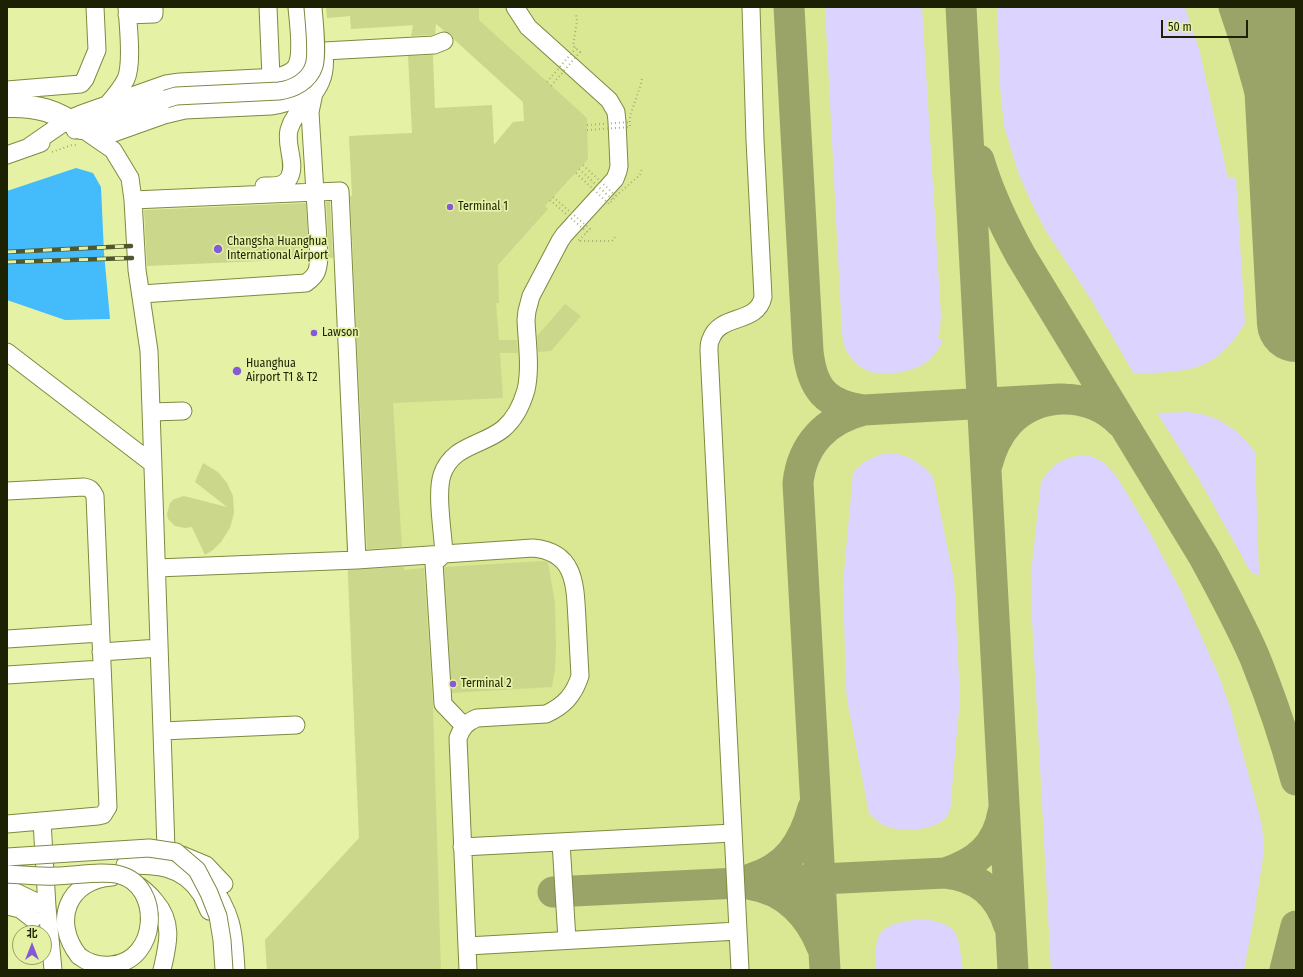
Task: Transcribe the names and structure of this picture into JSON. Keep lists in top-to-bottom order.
{
  "places": [
    "Terminal 1",
    "Changsha Huanghua International Airport",
    "Lawson",
    "Huanghua Airport T1 & T2",
    "Terminal 2"
  ],
  "scale_bar": "50 m",
  "north": "top"
}
